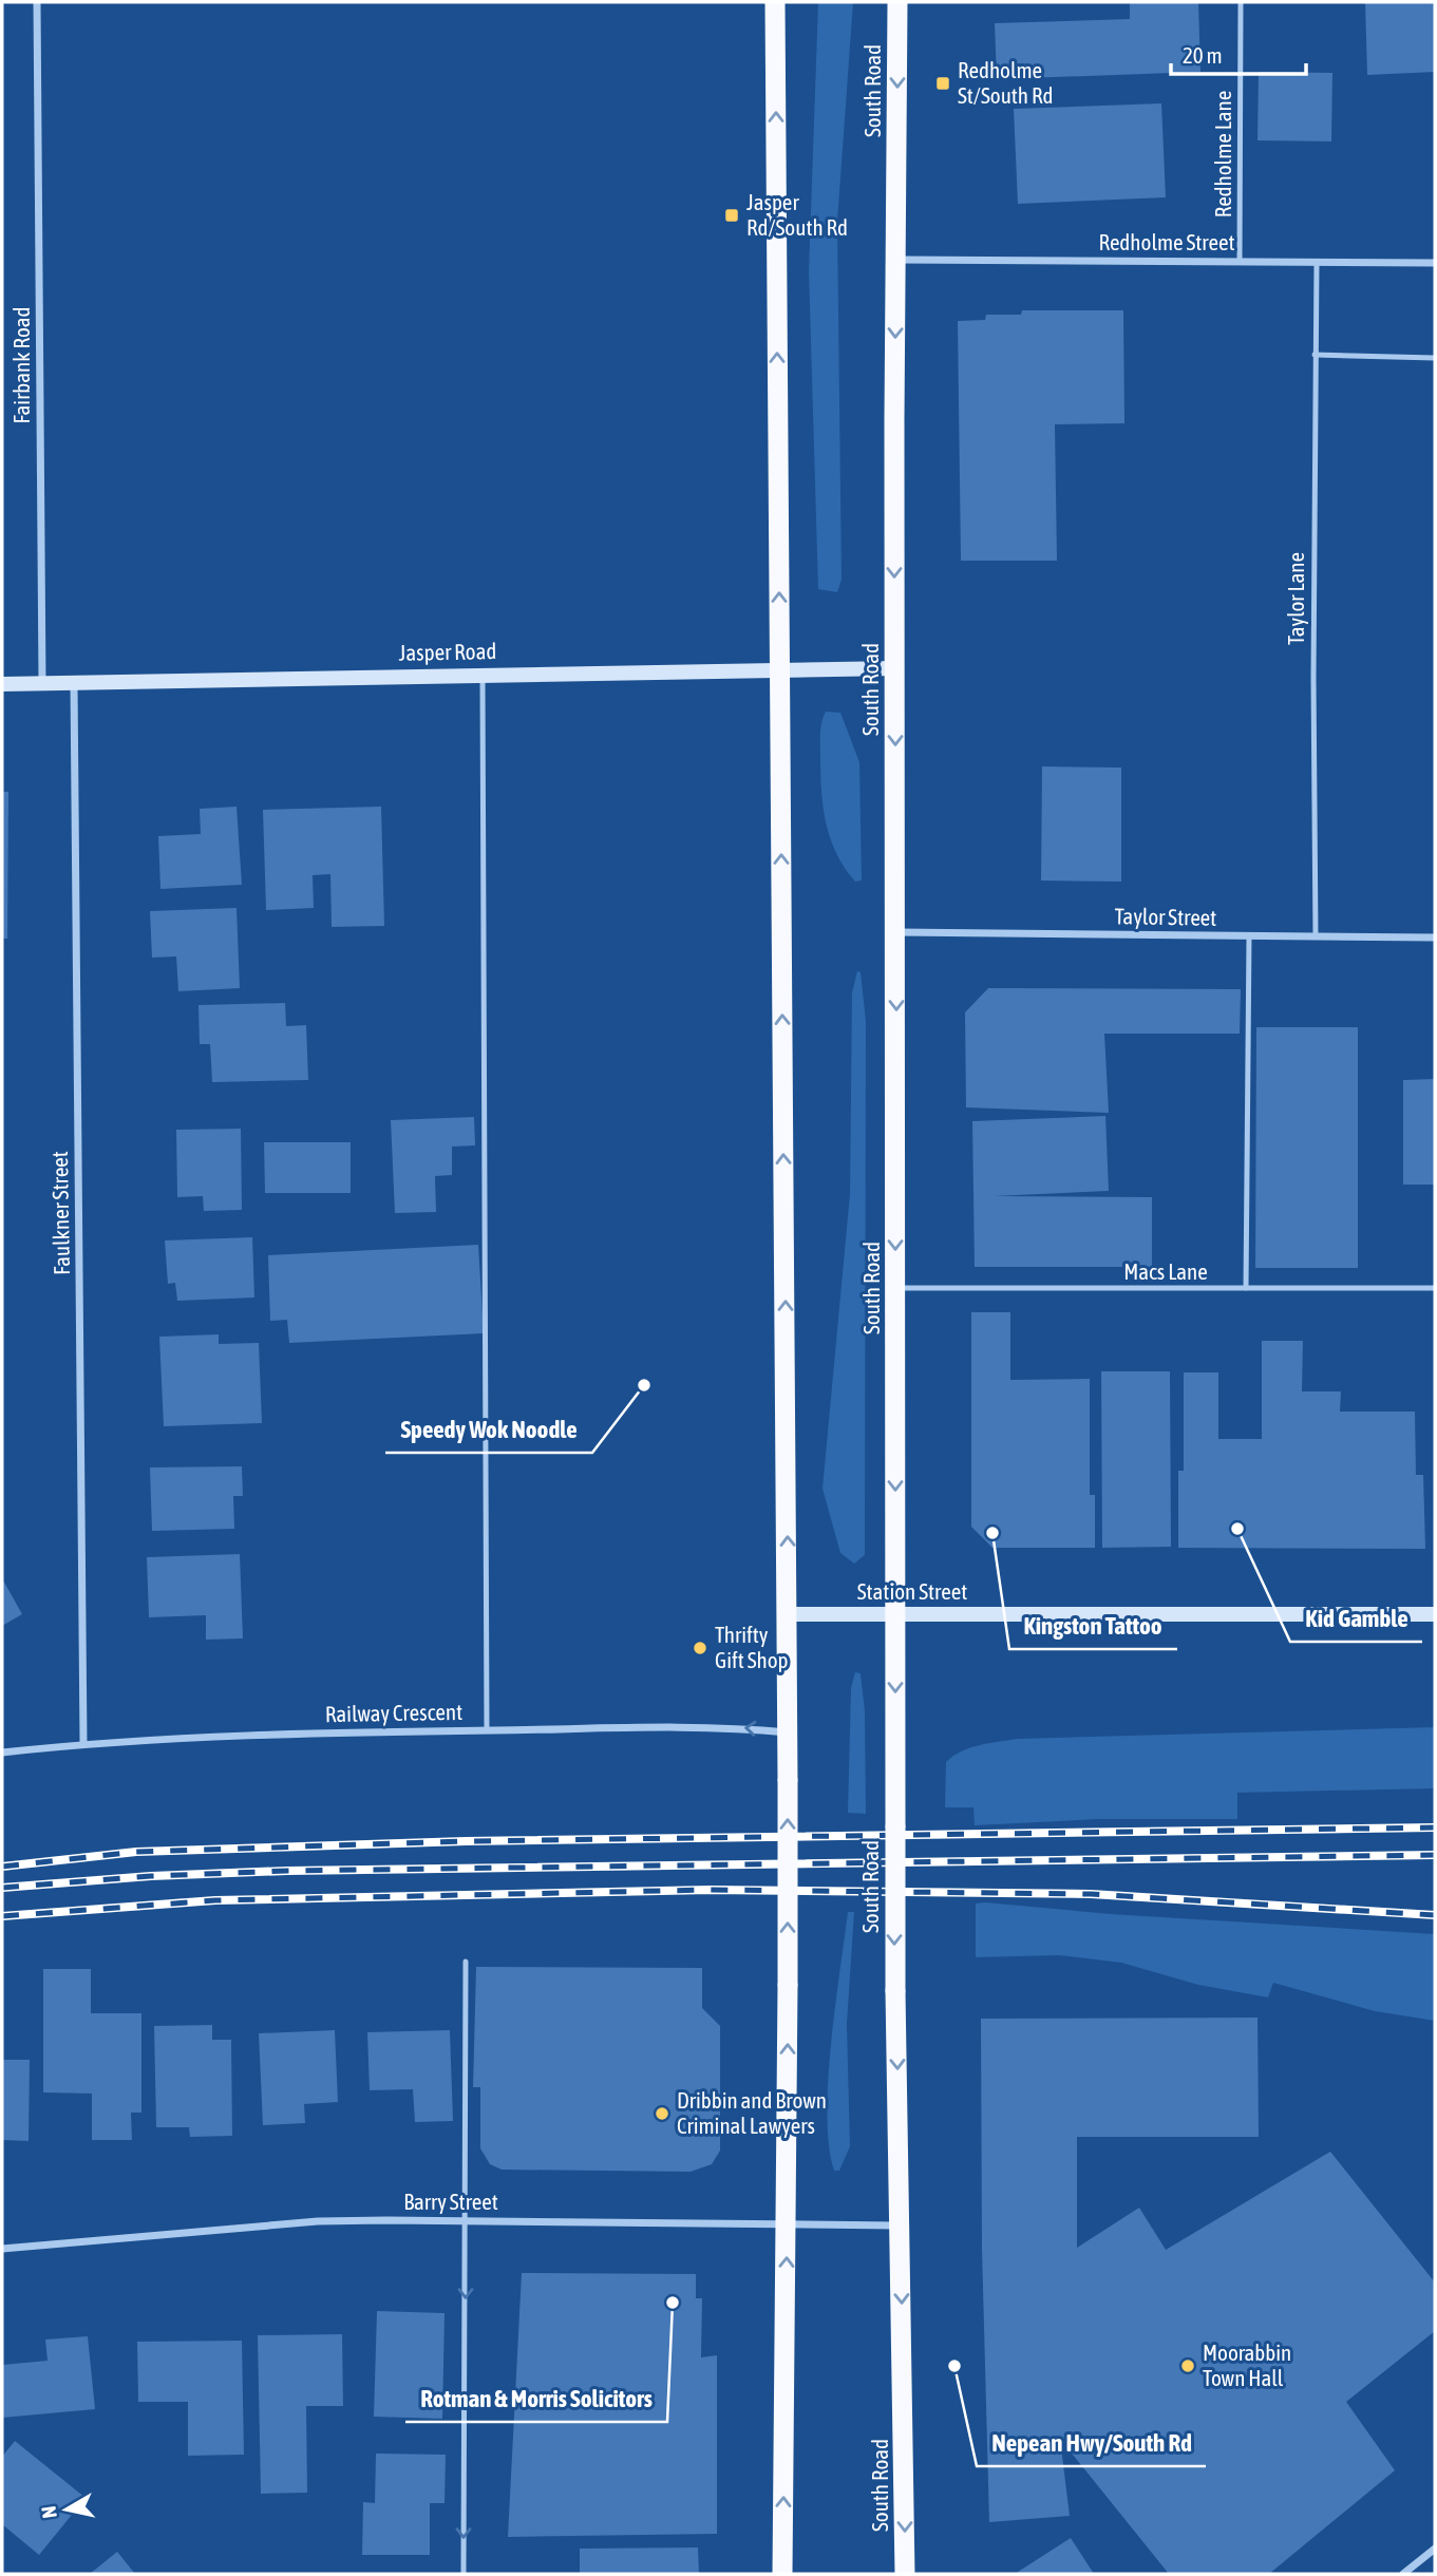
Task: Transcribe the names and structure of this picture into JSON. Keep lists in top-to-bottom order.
{
  "streets": {
    "highway": ["South Road"],
    "main road": ["Jasper Road", "Station Street"],
    "street": [
      "Redholme Street",
      "Fairbank Road",
      "Taylor Street",
      "Faulkner Street",
      "Railway Crescent",
      "Barry Street"
    ],
    "lane": ["Redholme Lane", "Taylor Lane", "Macs Lane"]
  },
  "crossings": [
    ["South Road", "Redholme Street"],
    ["South Road", "Jasper Road"],
    ["South Road", "Taylor Street"],
    ["South Road", "Macs Lane"],
    ["South Road", "Station Street"],
    ["South Road", "Barry Street"],
    ["Redholme Lane", "Redholme Street"],
    ["Redholme Street", "Taylor Lane"],
    ["Fairbank Road", "Jasper Road"],
    ["Taylor Lane", "Taylor Street"],
    ["Jasper Road", "Faulkner Street"],
    ["Faulkner Street", "Railway Crescent"]
  ],
  "one_way": ["Railway Crescent"],
  "places": {
    "transit": ["Redholme St/South Rd", "Jasper Rd/South Rd"],
    "other": [
      "Speedy Wok Noodle",
      "Kid Gamble",
      "Kingston Tattoo",
      "Thrifty Gift Shop",
      "Dribbin and Brown Criminal Lawyers",
      "Rotman & Morris Solicitors",
      "Nepean Hwy/South Rd",
      "Moorabbin Town Hall"
    ]
  },
  "scale_bar": "20 m",
  "north": "left"
}
